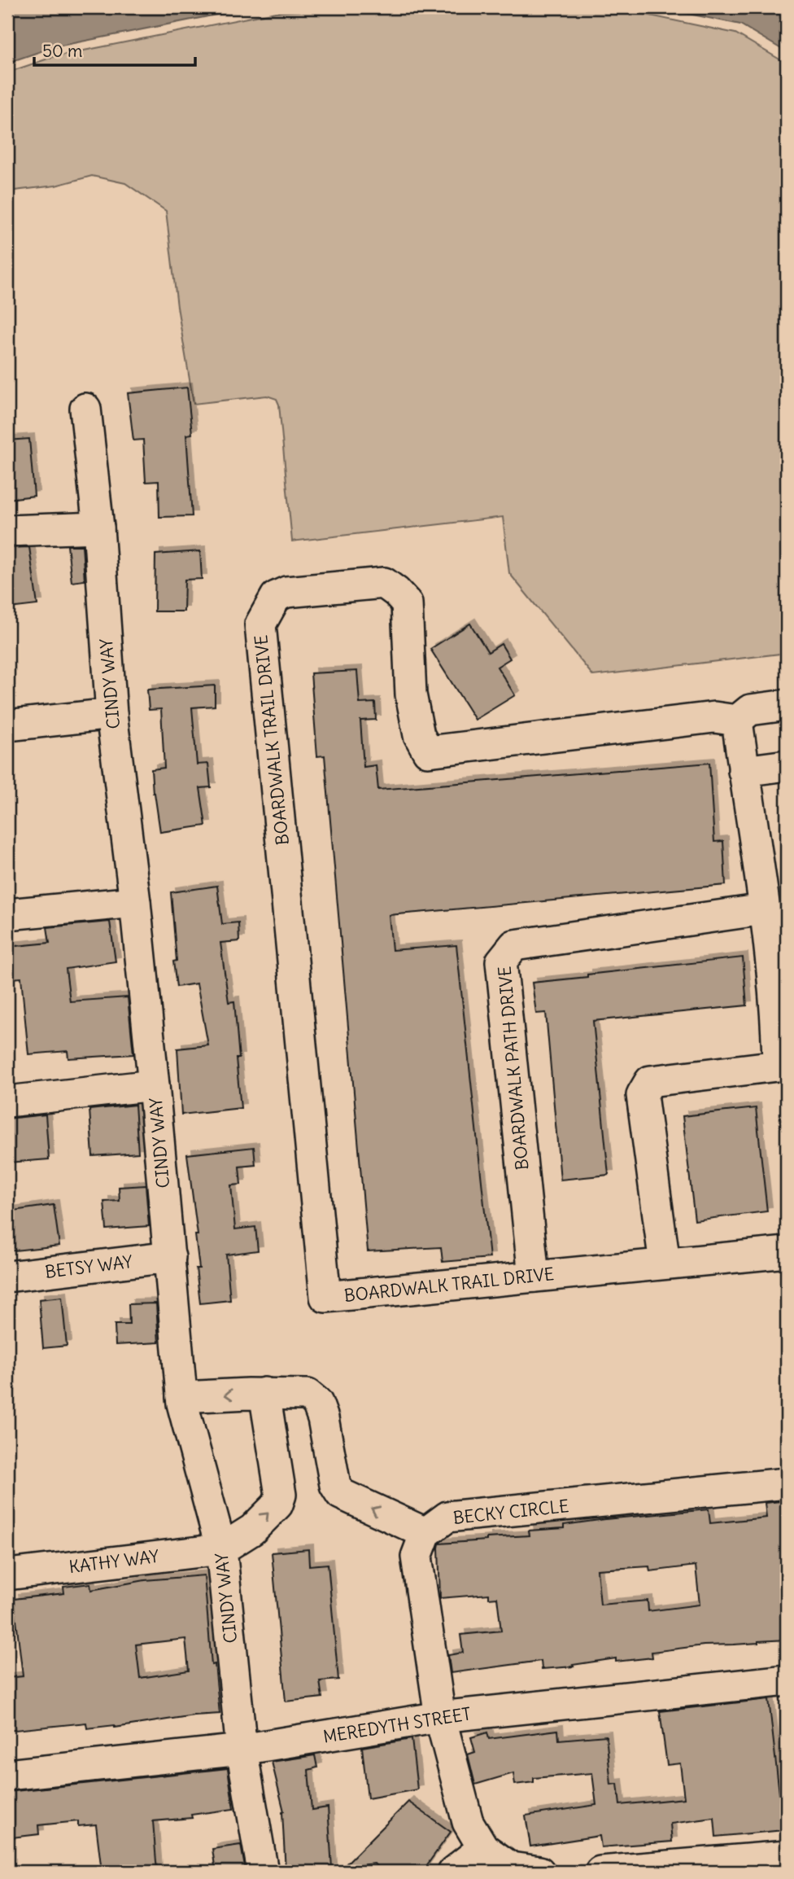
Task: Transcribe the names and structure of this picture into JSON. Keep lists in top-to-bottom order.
{
  "streets": {
    "street": [
      "CINDY WAY",
      "BOARDWALK TRAIL DRIVE",
      "BOARDWALK PATH DRIVE",
      "BETSY WAY",
      "BECKY CIRCLE",
      "KATHY WAY",
      "MEREDYTH STREET"
    ]
  },
  "crossings": [
    ["CINDY WAY", "BETSY WAY"],
    ["CINDY WAY", "KATHY WAY"],
    ["CINDY WAY", "MEREDYTH STREET"],
    ["BOARDWALK TRAIL DRIVE", "BOARDWALK PATH DRIVE"]
  ],
  "scale_bar": "50 m"
}
